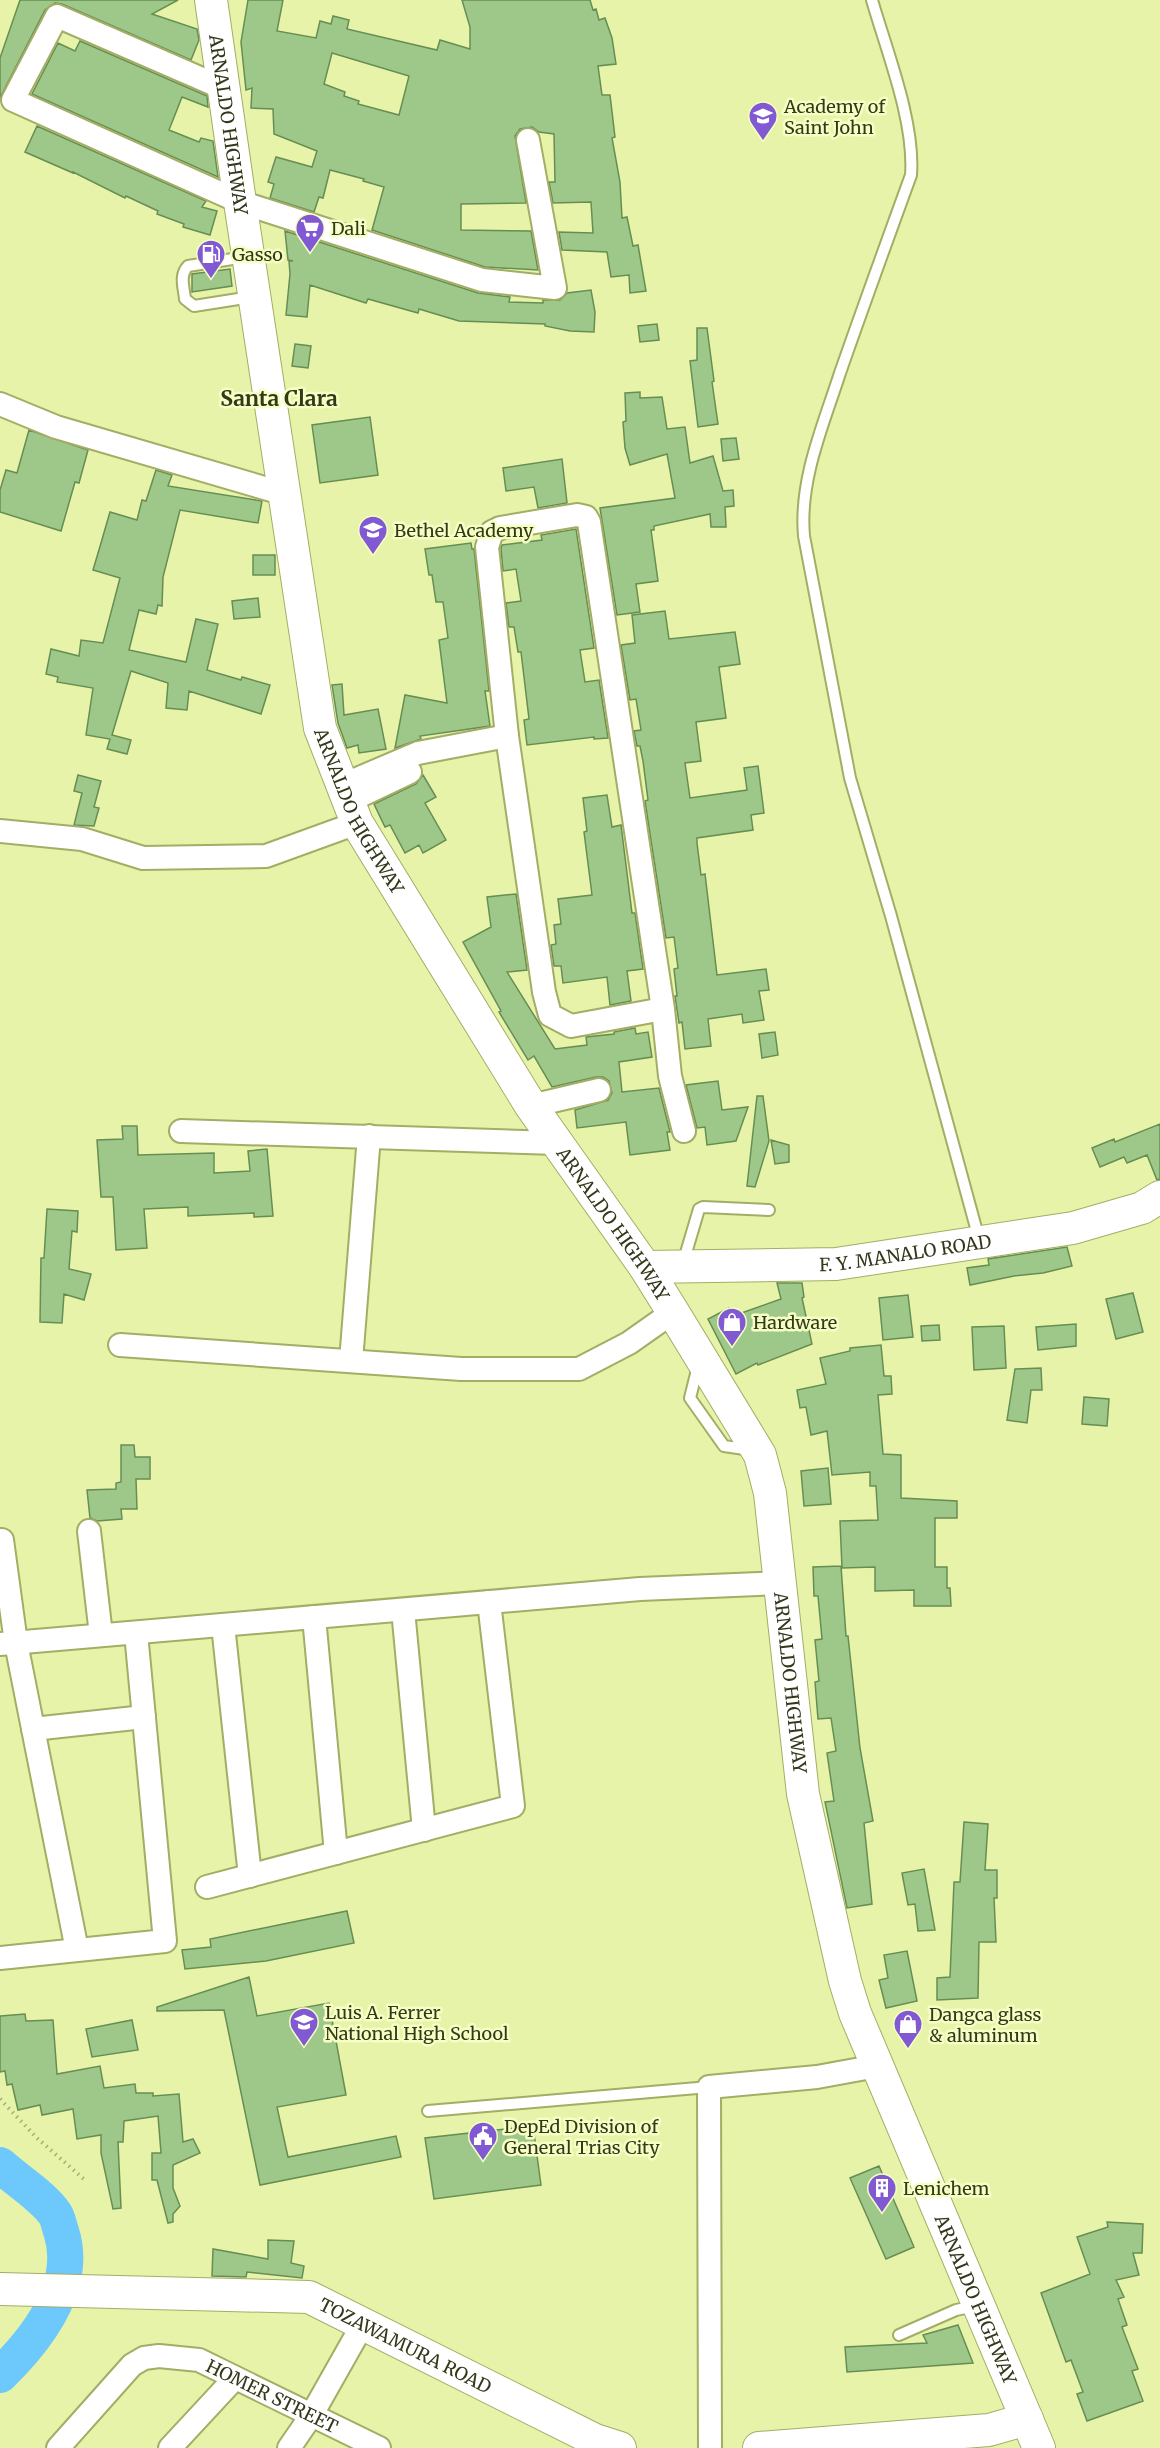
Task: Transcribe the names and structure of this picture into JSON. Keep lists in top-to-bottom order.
{
  "streets": {
    "main road": ["ARNALDO HIGHWAY", "F. Y. MANALO ROAD", "TOZAWAMURA ROAD"],
    "street": ["HOMER STREET"]
  },
  "crossings": [
    ["ARNALDO HIGHWAY", "F. Y. MANALO ROAD"]
  ],
  "districts": ["Santa Clara"],
  "places": {
    "school or university": ["Academy of Saint John", "Bethel Academy", "Luis A. Ferrer National High School"],
    "supermarket": ["Dali"],
    "fuel station": ["Gasso"],
    "shop": ["Hardware", "Dangca glass & aluminum"],
    "public building": ["DepEd Division of General Trias City"],
    "building": ["Lenichem"]
  }
}
